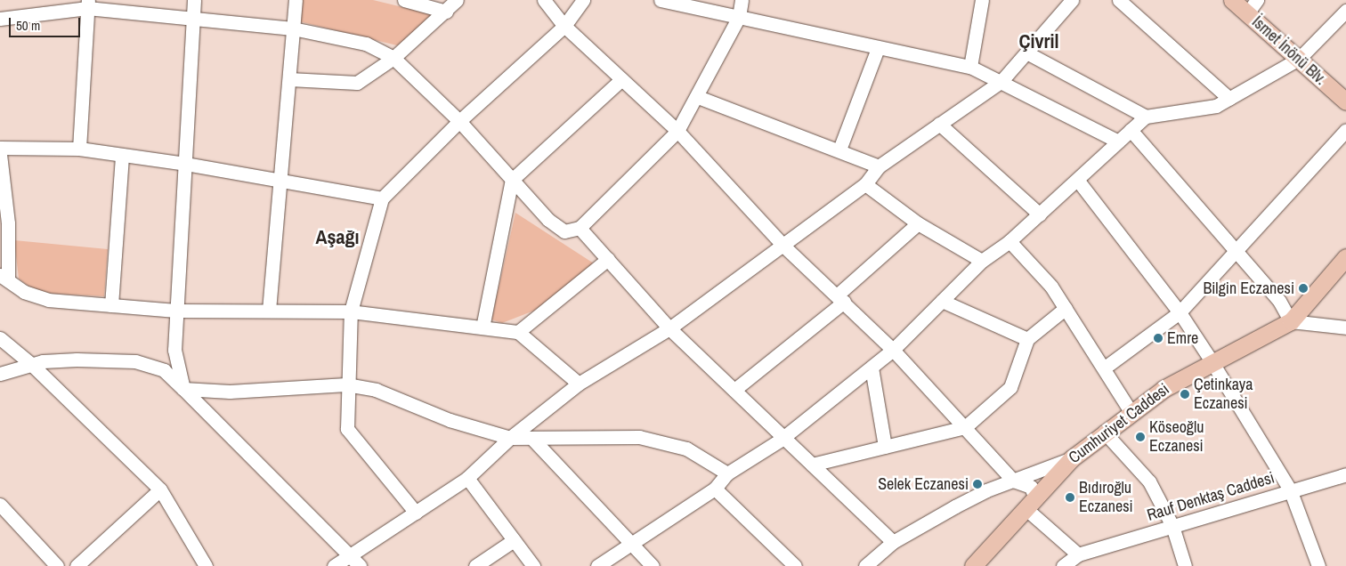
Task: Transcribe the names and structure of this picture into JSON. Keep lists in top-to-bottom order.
{
  "streets": {
    "main road": ["İsmet İnönü Blv.", "Cumhuriyet Caddesi"],
    "street": ["Rauf Denktaş Caddesi"]
  },
  "districts": ["Çivril", "Aşağı"],
  "places": [
    "Bilgin Eczanesi",
    "Emre",
    "Çetinkaya Eczanesi",
    "Köseoğlu Eczanesi",
    "Selek Eczanesi",
    "Bıdıroğlu Eczanesi"
  ],
  "scale_bar": "50 m"
}
